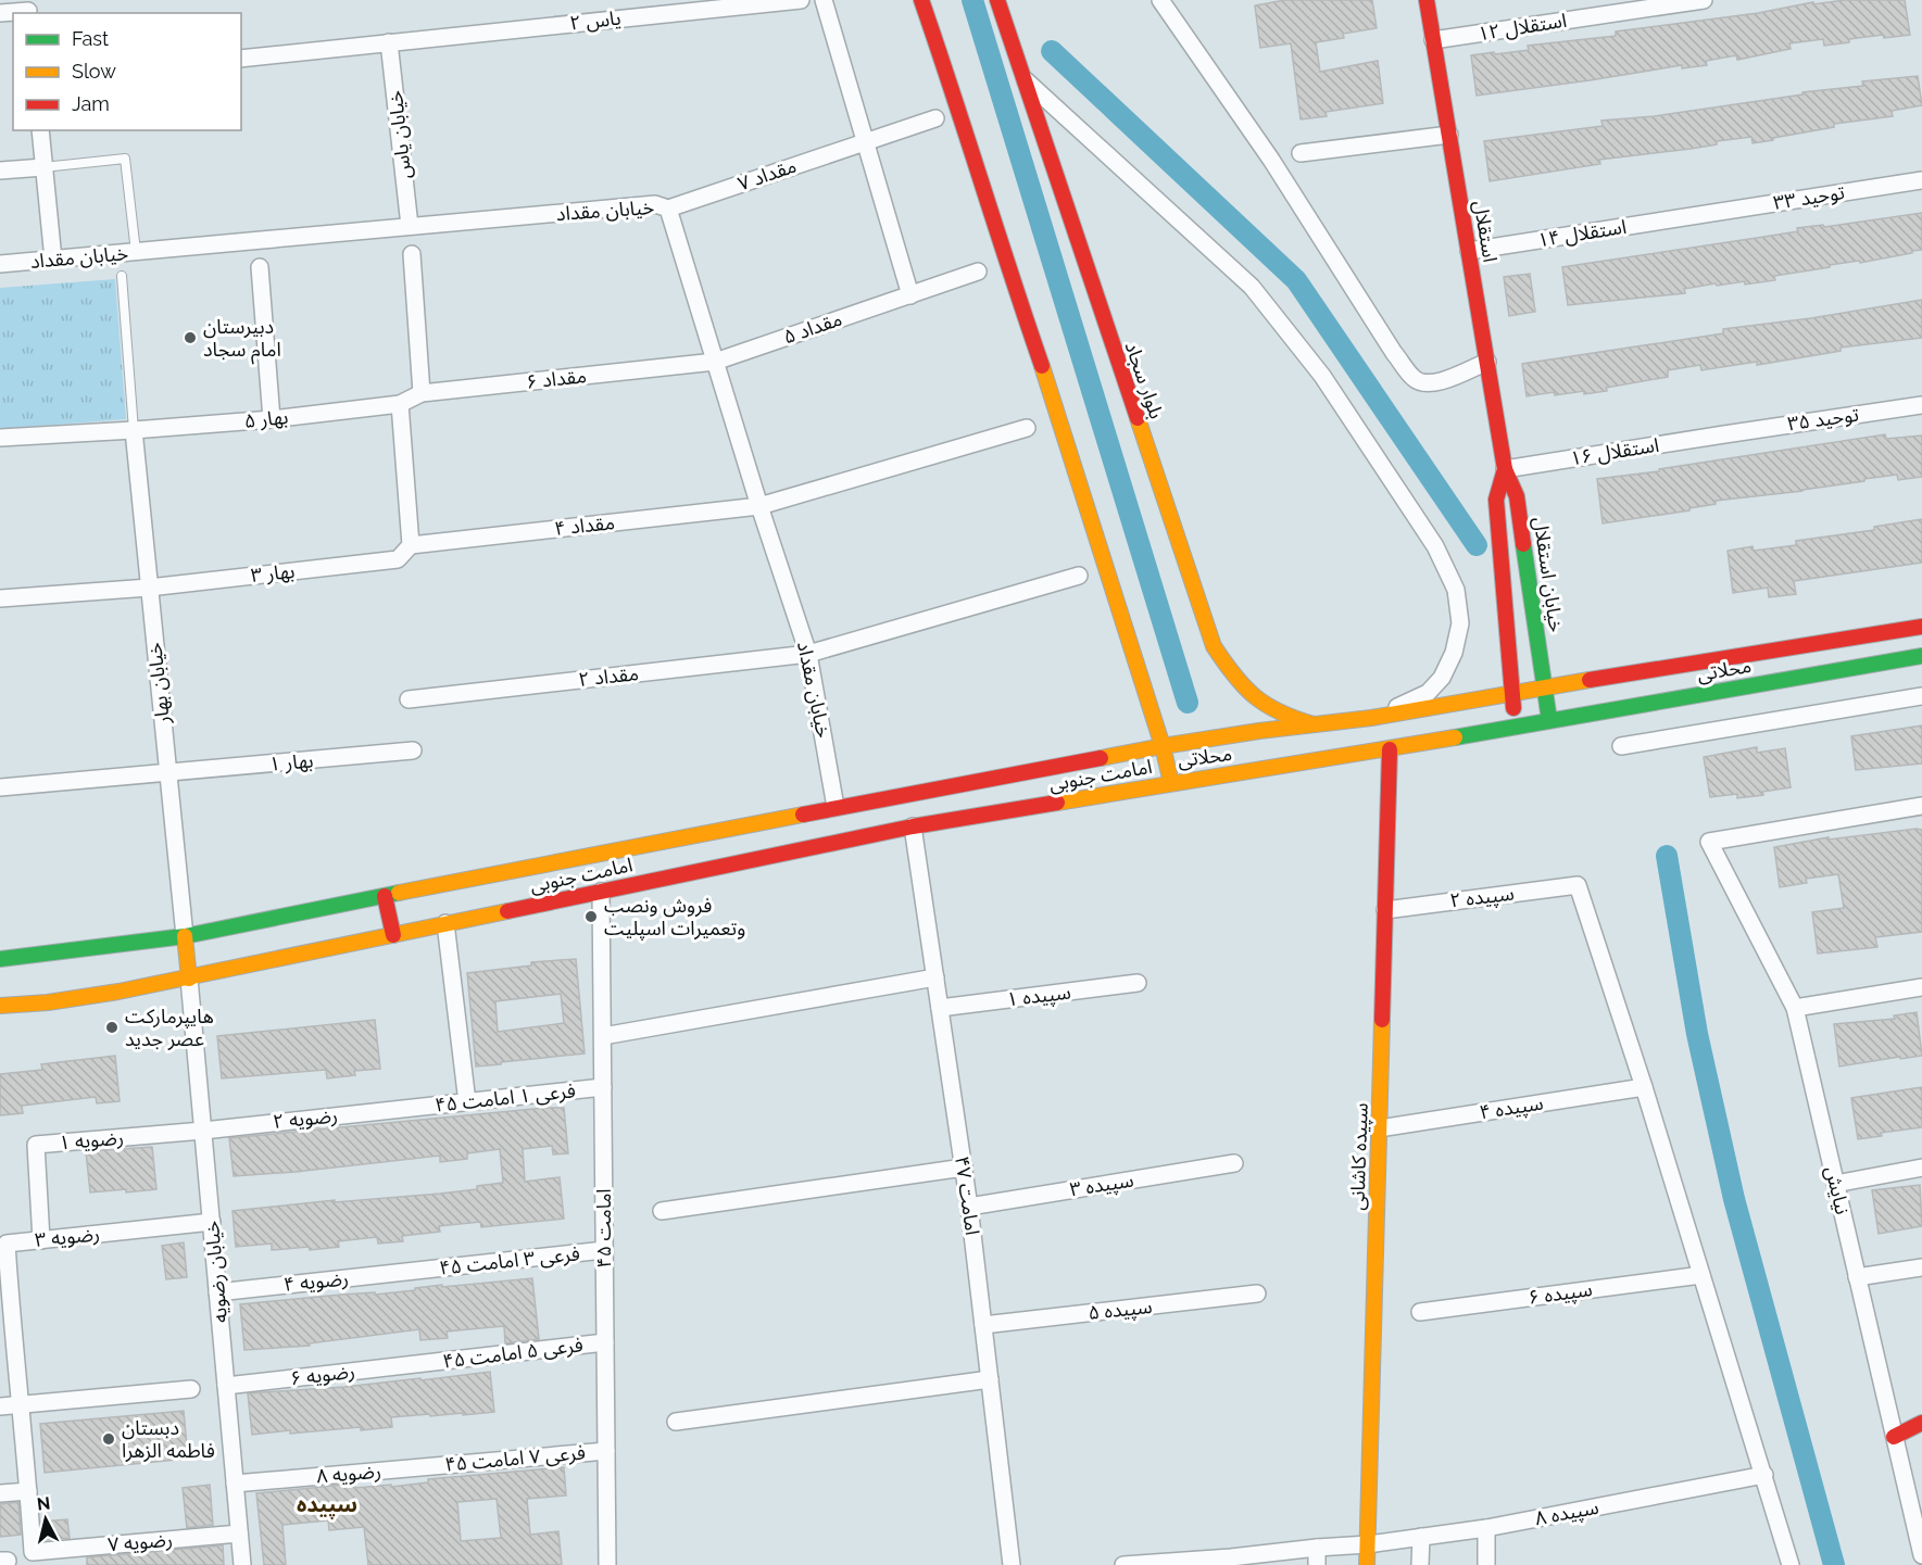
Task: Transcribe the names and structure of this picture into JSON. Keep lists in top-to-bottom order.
{
  "streets": {
    "main road": [
      "استقلال",
      "بلوار سجاد",
      "خیابان استقلال",
      "محلاتی",
      "امامت جنوبی",
      "سپیده کاشانی"
    ],
    "street": [
      "یاس ۲",
      "استقلال ۱۲",
      "خیابان یاس",
      "مقداد ۷",
      "توحید ۳۳",
      "خیابان مقداد",
      "استقلال ۱۴",
      "مقداد ۵",
      "مقداد ۶",
      "بهار ۵",
      "توحید ۳۵",
      "استقلال ۱۶",
      "مقداد ۴",
      "بهار ۳",
      "مقداد ۲",
      "خیابان بهار",
      "بهار ۱",
      "سپیده ۲",
      "سپیده ۱",
      "فرعی ۱ امامت ۴۵",
      "سپیده ۴",
      "رضویه ۲",
      "رضویه ۱",
      "سپیده ۳",
      "نیایش",
      "امامت ۴۷",
      "امامت ۴۵",
      "رضویه ۳",
      "فرعی ۳ امامت ۴۵",
      "خیابان رضویه",
      "رضویه ۴",
      "سپیده ۶",
      "سپیده ۵",
      "فرعی ۵ امامت ۴۵",
      "رضویه ۶",
      "فرعی ۷ امامت ۴۵",
      "رضویه ۸",
      "سپیده ۸",
      "رضویه ۷"
    ]
  },
  "crossings": [
    ["یاس ۲", "خیابان یاس"],
    ["استقلال ۱۲", "استقلال"],
    ["خیابان یاس", "خیابان مقداد"],
    ["مقداد ۷", "خیابان مقداد"],
    ["توحید ۳۳", "استقلال ۱۴"],
    ["خیابان مقداد", "مقداد ۵"],
    ["خیابان مقداد", "مقداد ۶"],
    ["خیابان مقداد", "مقداد ۴"],
    ["خیابان مقداد", "مقداد ۲"],
    ["خیابان مقداد", "امامت جنوبی"],
    ["استقلال", "استقلال ۱۴"],
    ["استقلال", "استقلال ۱۶"],
    ["استقلال", "خیابان استقلال"],
    ["مقداد ۵", "مقداد ۶"],
    ["مقداد ۶", "بهار ۵"],
    ["بلوار سجاد", "محلاتی"],
    ["بهار ۵", "خیابان بهار"],
    ["توحید ۳۵", "استقلال ۱۶"],
    ["استقلال ۱۶", "خیابان استقلال"],
    ["مقداد ۴", "بهار ۳"],
    ["بهار ۳", "خیابان بهار"],
    ["خیابان استقلال", "محلاتی"],
    ["محلاتی", "امامت جنوبی"],
    ["محلاتی", "سپیده کاشانی"],
    ["خیابان بهار", "بهار ۱"],
    ["امامت جنوبی", "امامت ۴۷"],
    ["امامت جنوبی", "امامت ۴۵"],
    ["امامت جنوبی", "خیابان رضویه"],
    ["سپیده ۲", "سپیده ۴"],
    ["سپیده ۲", "سپیده کاشانی"],
    ["سپیده ۱", "امامت ۴۷"],
    ["فرعی ۱ امامت ۴۵", "رضویه ۲"],
    ["فرعی ۱ امامت ۴۵", "امامت ۴۵"],
    ["سپیده ۴", "سپیده کاشانی"],
    ["رضویه ۲", "رضویه ۱"],
    ["رضویه ۲", "خیابان رضویه"],
    ["رضویه ۱", "رضویه ۳"],
    ["رضویه ۱", "خیابان رضویه"],
    ["سپیده کاشانی", "سپیده ۸"],
    ["سپیده ۳", "امامت ۴۷"],
    ["امامت ۴۷", "سپیده ۵"],
    ["امامت ۴۵", "فرعی ۳ امامت ۴۵"],
    ["امامت ۴۵", "فرعی ۵ امامت ۴۵"],
    ["امامت ۴۵", "فرعی ۷ امامت ۴۵"],
    ["رضویه ۳", "خیابان رضویه"],
    ["رضویه ۳", "رضویه ۷"],
    ["فرعی ۳ امامت ۴۵", "رضویه ۴"],
    ["خیابان رضویه", "رضویه ۴"],
    ["خیابان رضویه", "رضویه ۶"],
    ["خیابان رضویه", "رضویه ۸"],
    ["خیابان رضویه", "رضویه ۷"],
    ["فرعی ۵ امامت ۴۵", "رضویه ۶"],
    ["فرعی ۷ امامت ۴۵", "رضویه ۸"]
  ],
  "districts": ["سپیده"],
  "places": [
    "دبیرستان امام سجاد",
    "فروش ونصب وتعمیرات اسپلیت",
    "هایپرمارکت عصر جدید",
    "دبستان فاطمه الزهرا"
  ],
  "legend": ["Fast", "Slow", "Jam"],
  "north": "top"
}
